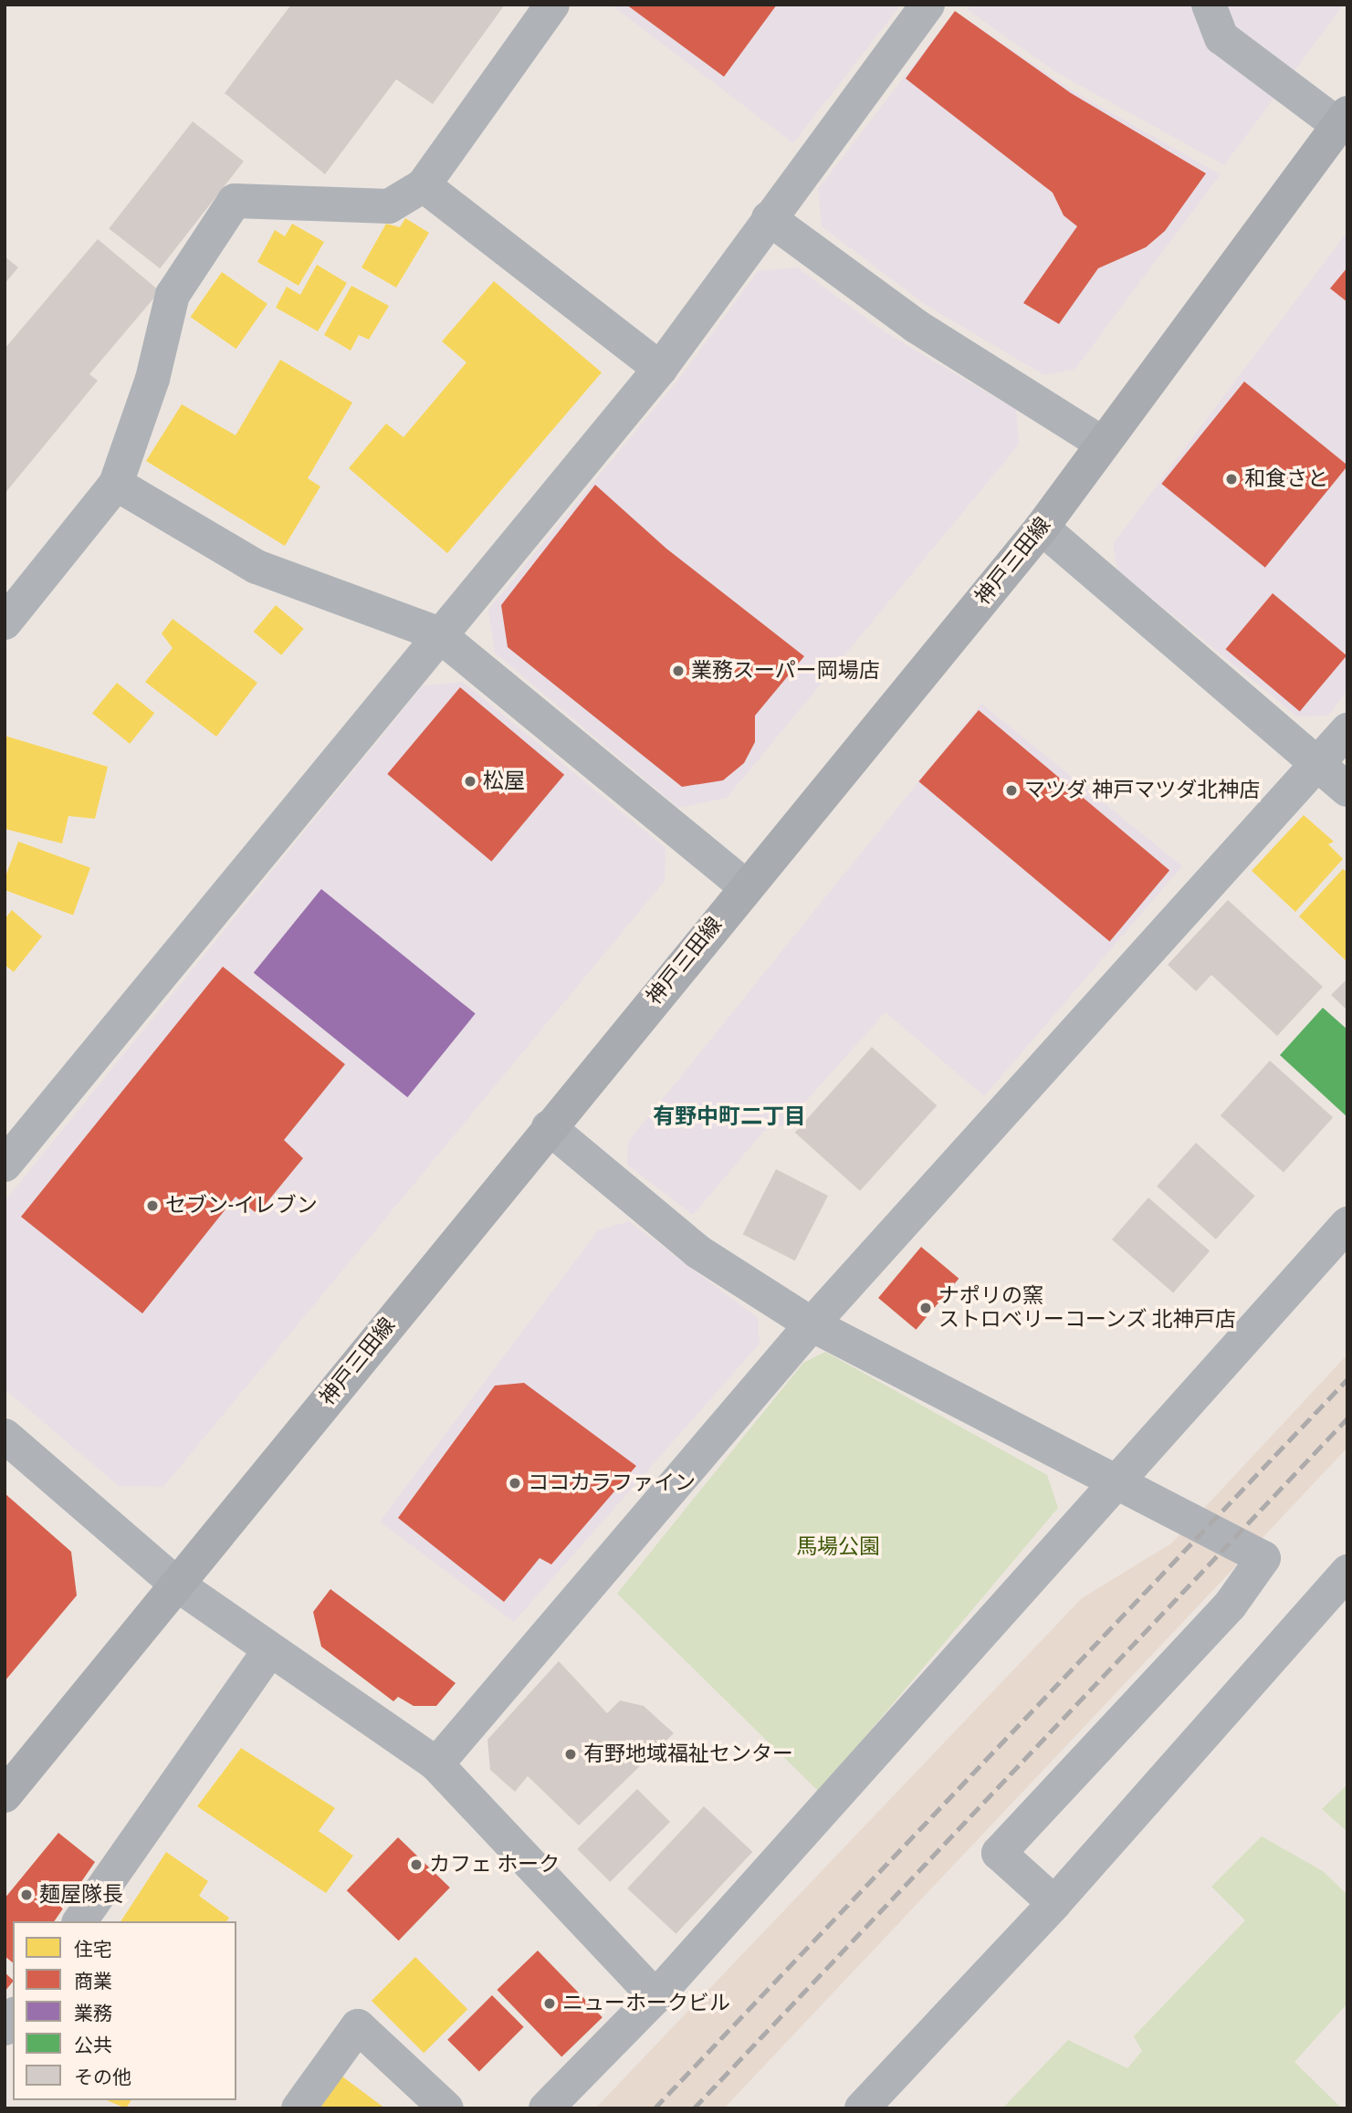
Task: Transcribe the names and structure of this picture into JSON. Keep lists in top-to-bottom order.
{
  "streets": {
    "main road": ["神戸三田線"]
  },
  "districts": ["有野中町二丁目"],
  "parks": ["馬場公園"],
  "places": [
    "和食さと",
    "業務スーパー岡場店",
    "松屋",
    "マツダ 神戸マツダ北神店",
    "セブン-イレブン",
    "ナポリの窯 ストロベリーコーンズ 北神戸店",
    "ココカラファイン",
    "有野地域福祉センター",
    "カフェ ホーク",
    "麺屋隊長",
    "ニューホークビル"
  ],
  "legend": [
    "住宅",
    "商業",
    "業務",
    "公共",
    "その他"
  ]
}
